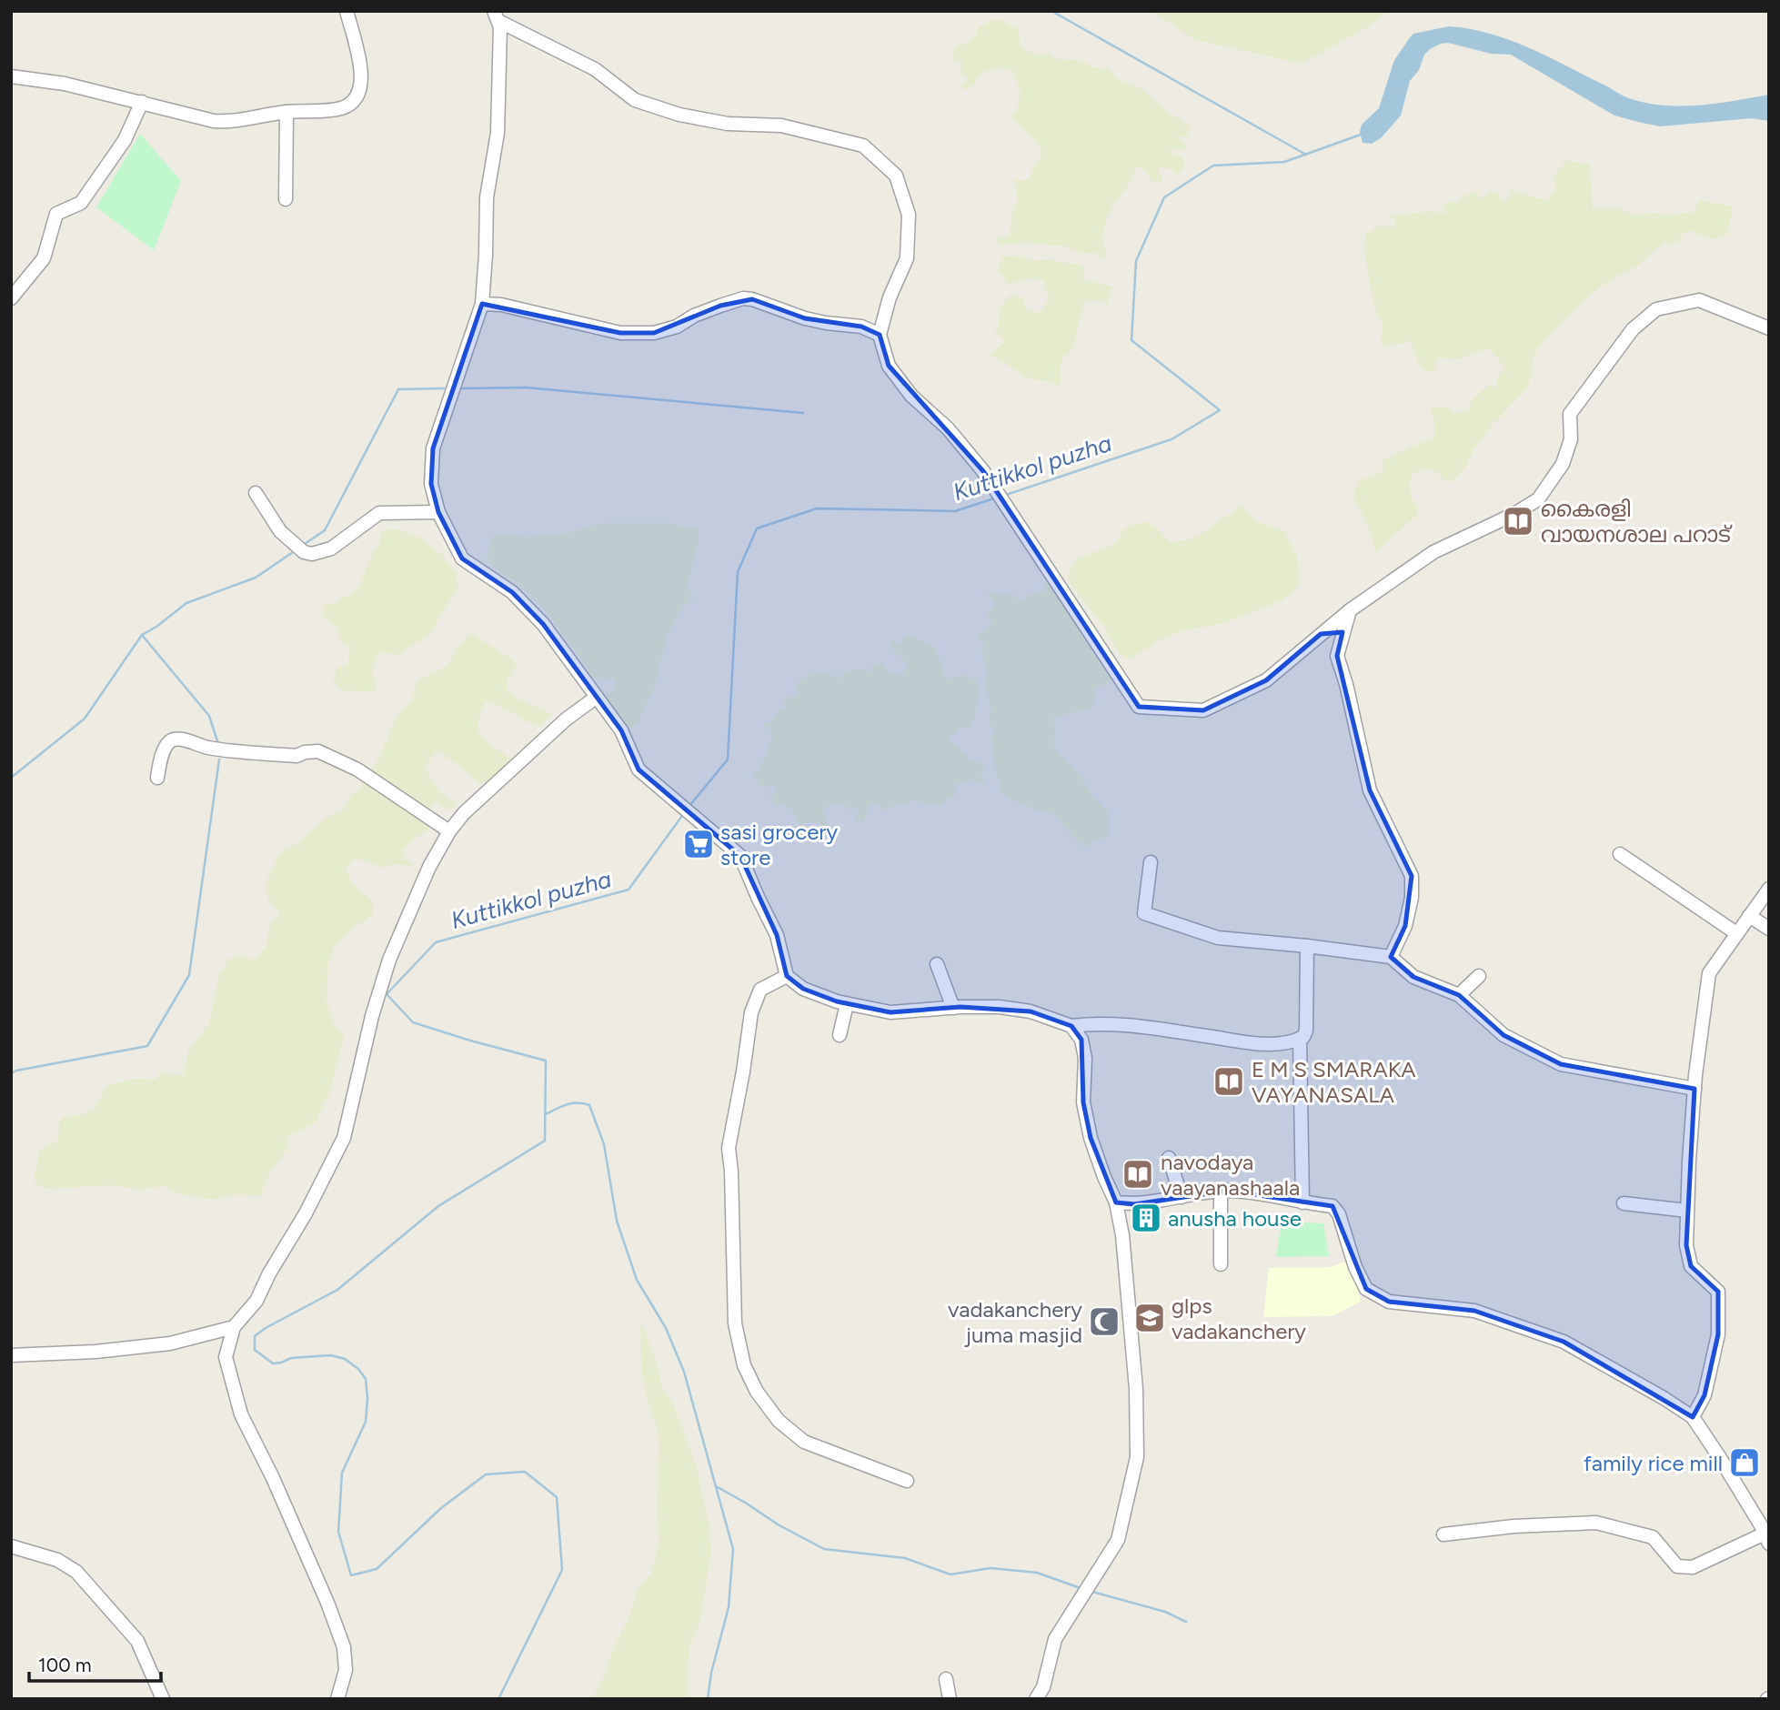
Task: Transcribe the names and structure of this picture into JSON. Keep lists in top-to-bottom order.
{
  "water": ["Kuttikkol puzha"],
  "places": {
    "library": ["കൈരളി വായനശാല പറാട്", "E M S SMARAKA VAYANASALA", "navodaya vaayanashaala"],
    "supermarket": ["sasi grocery store"],
    "building": ["anusha house"],
    "school or university": ["glps vadakanchery"],
    "mosque": ["vadakanchery juma masjid"],
    "shop": ["family rice mill"]
  },
  "scale_bar": "100 m"
}
